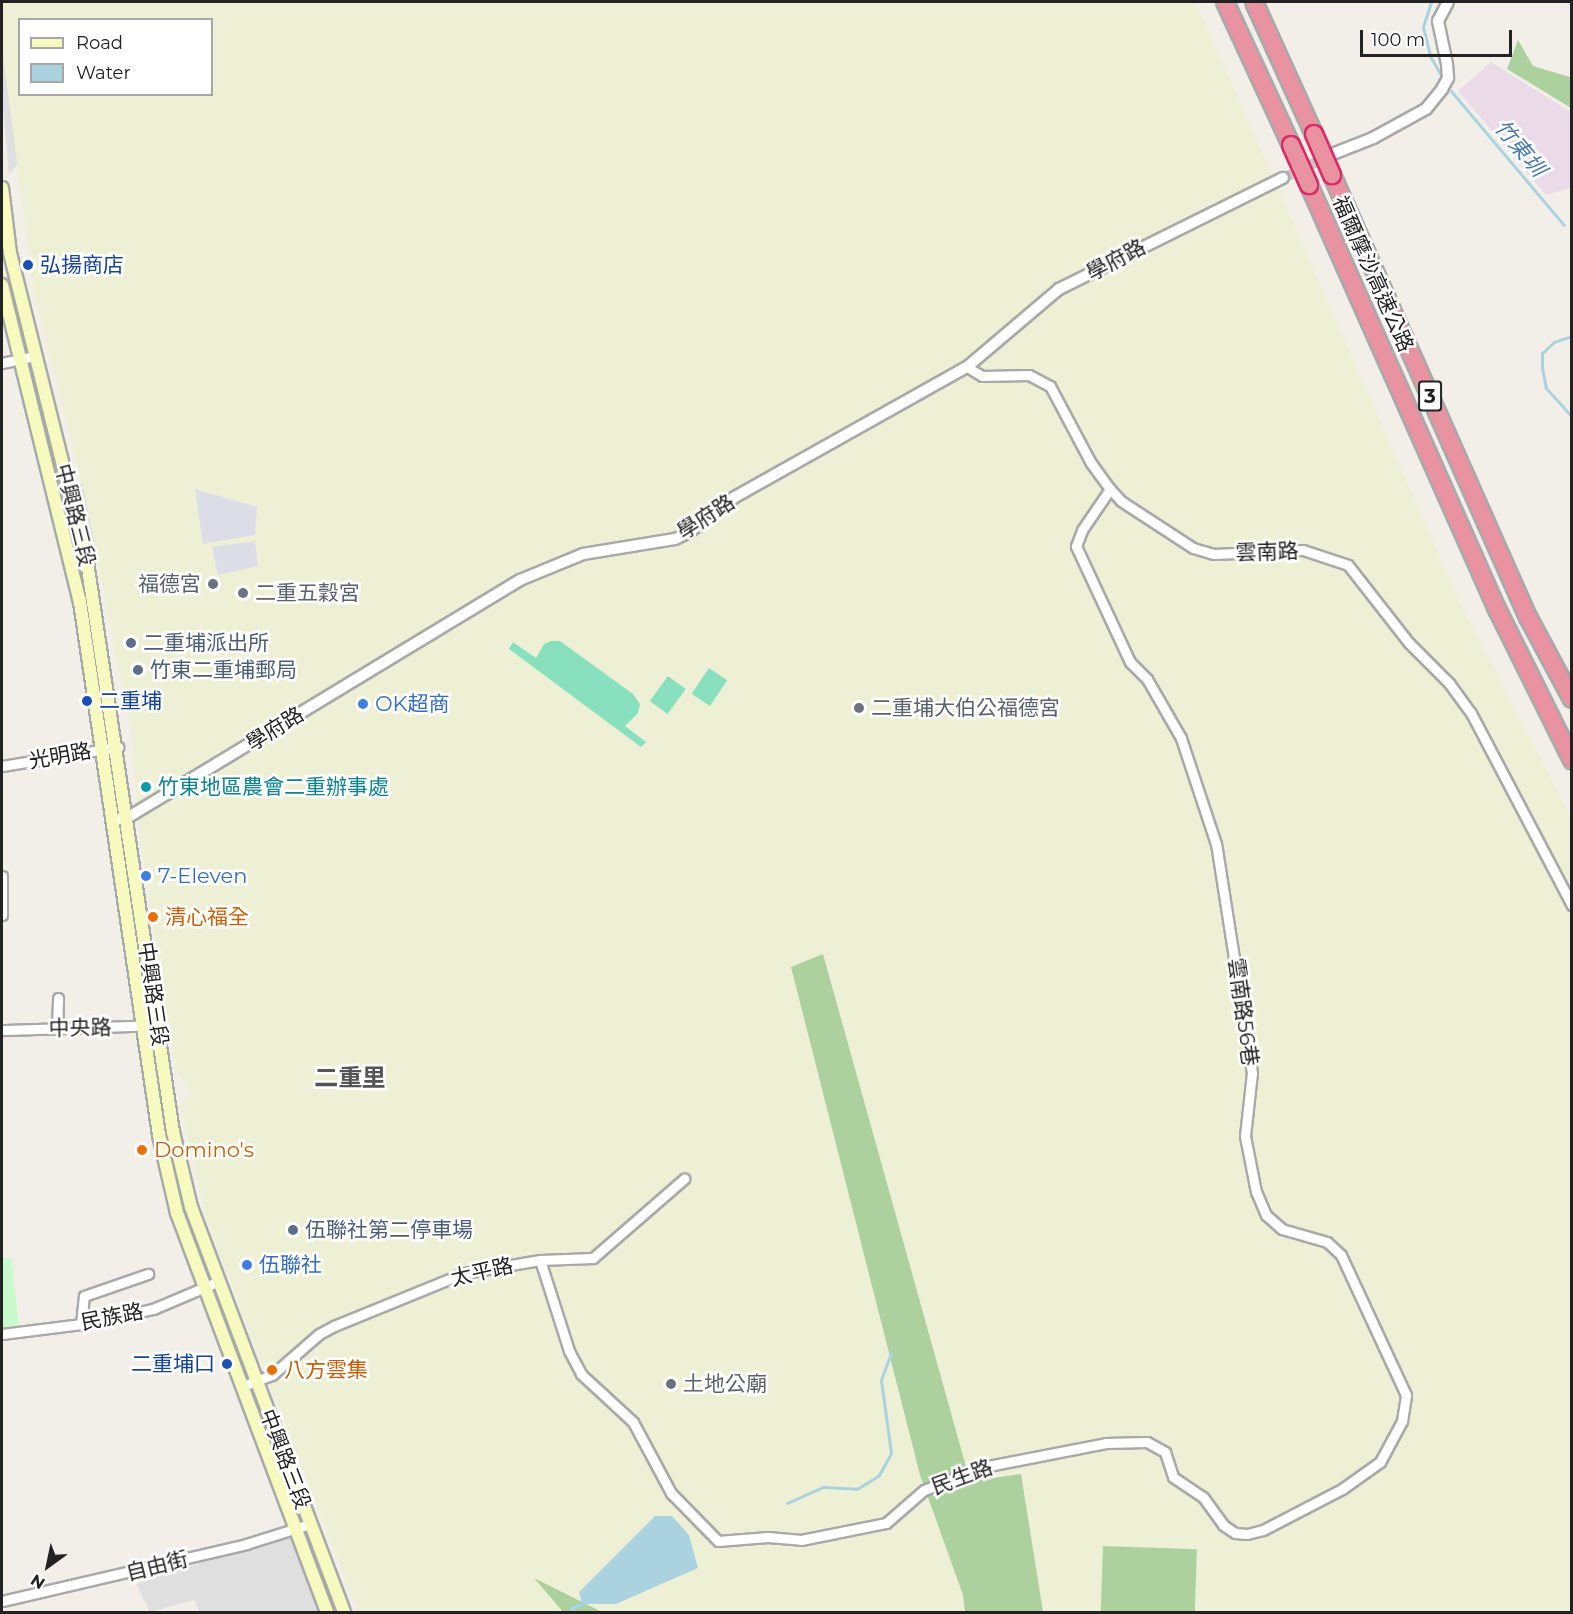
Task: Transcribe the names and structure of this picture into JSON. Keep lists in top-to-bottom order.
{
  "streets": {
    "highway": ["福爾摩沙高速公路", "3"],
    "main road": ["中興路三段"],
    "street": [
      "學府路",
      "雲南路",
      "光明路",
      "雲南路56巷",
      "中央路",
      "太平路",
      "民族路",
      "民生路",
      "自由街"
    ]
  },
  "crossings": [
    ["學府路", "中興路三段"],
    ["學府路", "雲南路"],
    ["中興路三段", "光明路"],
    ["中興路三段", "中央路"],
    ["中興路三段", "太平路"],
    ["中興路三段", "民族路"],
    ["中興路三段", "自由街"],
    ["雲南路", "雲南路56巷"],
    ["雲南路56巷", "民生路"],
    ["太平路", "民生路"]
  ],
  "districts": ["二重里"],
  "water": ["竹東圳"],
  "places": [
    "弘揚商店",
    "福德宮",
    "二重五穀宮",
    "二重埔派出所",
    "竹東二重埔郵局",
    "二重埔",
    "OK超商",
    "二重埔大伯公福德宮",
    "竹東地區農會二重辦事處",
    "7-Eleven",
    "清心福全",
    "Domino's",
    "伍聯社第二停車場",
    "伍聯社",
    "二重埔口",
    "八方雲集",
    "土地公廟"
  ],
  "legend": ["Road", "Water"],
  "scale_bar": "100 m",
  "north": "bottom left"
}
